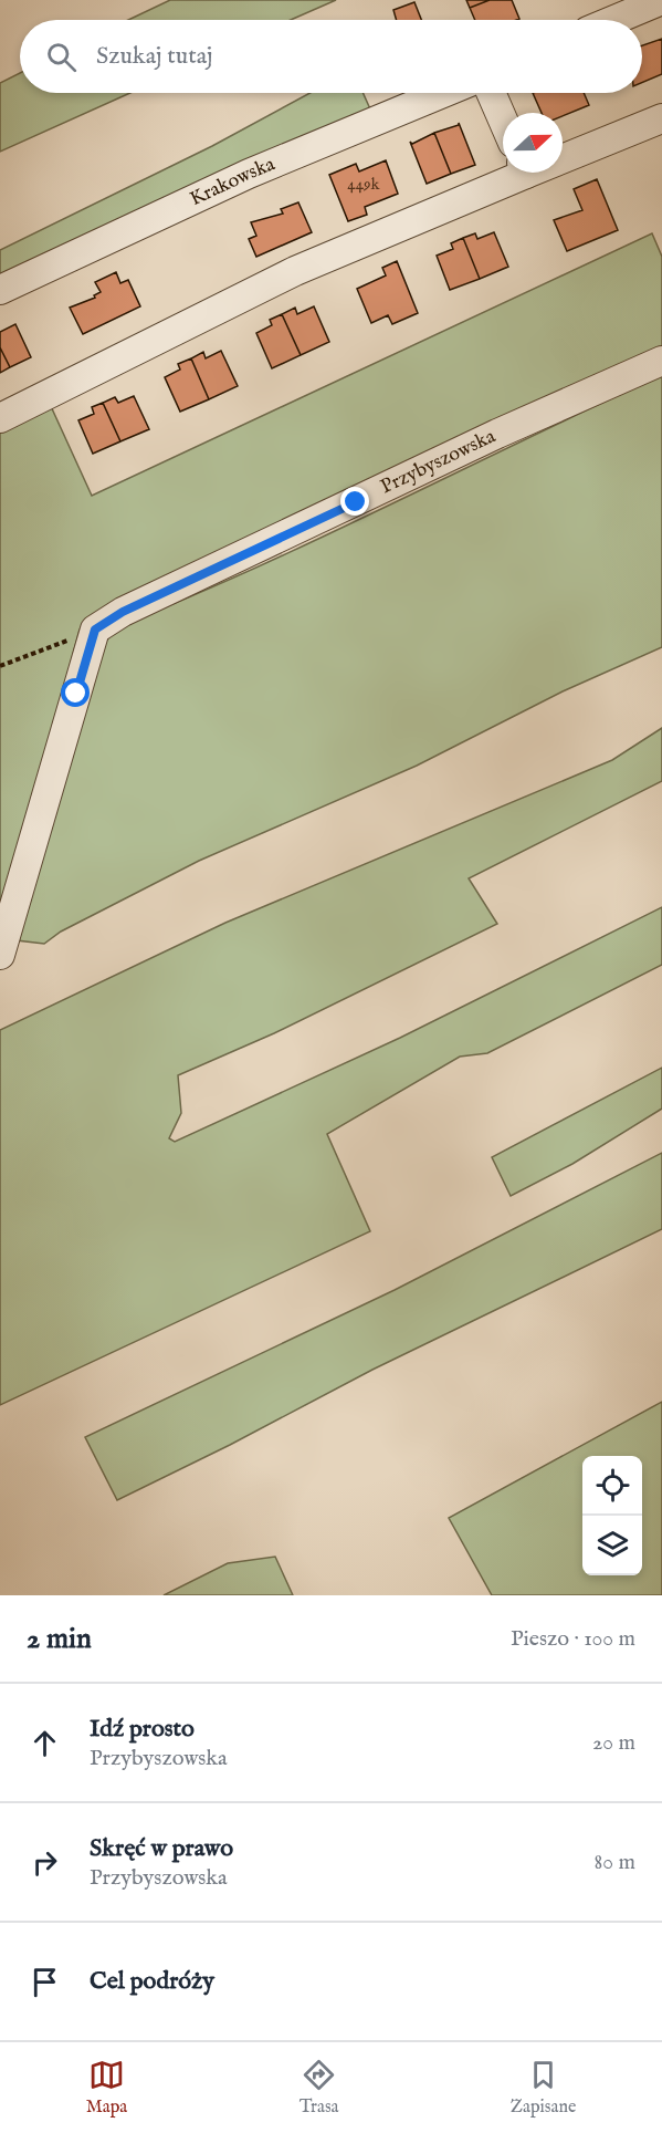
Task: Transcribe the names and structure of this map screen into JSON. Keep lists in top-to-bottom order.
{
  "streets": {
    "street": ["Krakowska", "Przybyszowska"]
  },
  "house_numbers": ["449k"],
  "north": "right",
  "page": {
    "search": "Szukaj tutaj",
    "heading": ["2 min", "Pieszo · 100 m"],
    "list": [
      ["Idź prosto", "Przybyszowska", "20 m"],
      ["Skręć w prawo", "Przybyszowska", "80 m"],
      "Cel podróży"
    ],
    "nav": ["Mapa", "Trasa", "Zapisane"]
  }
}
